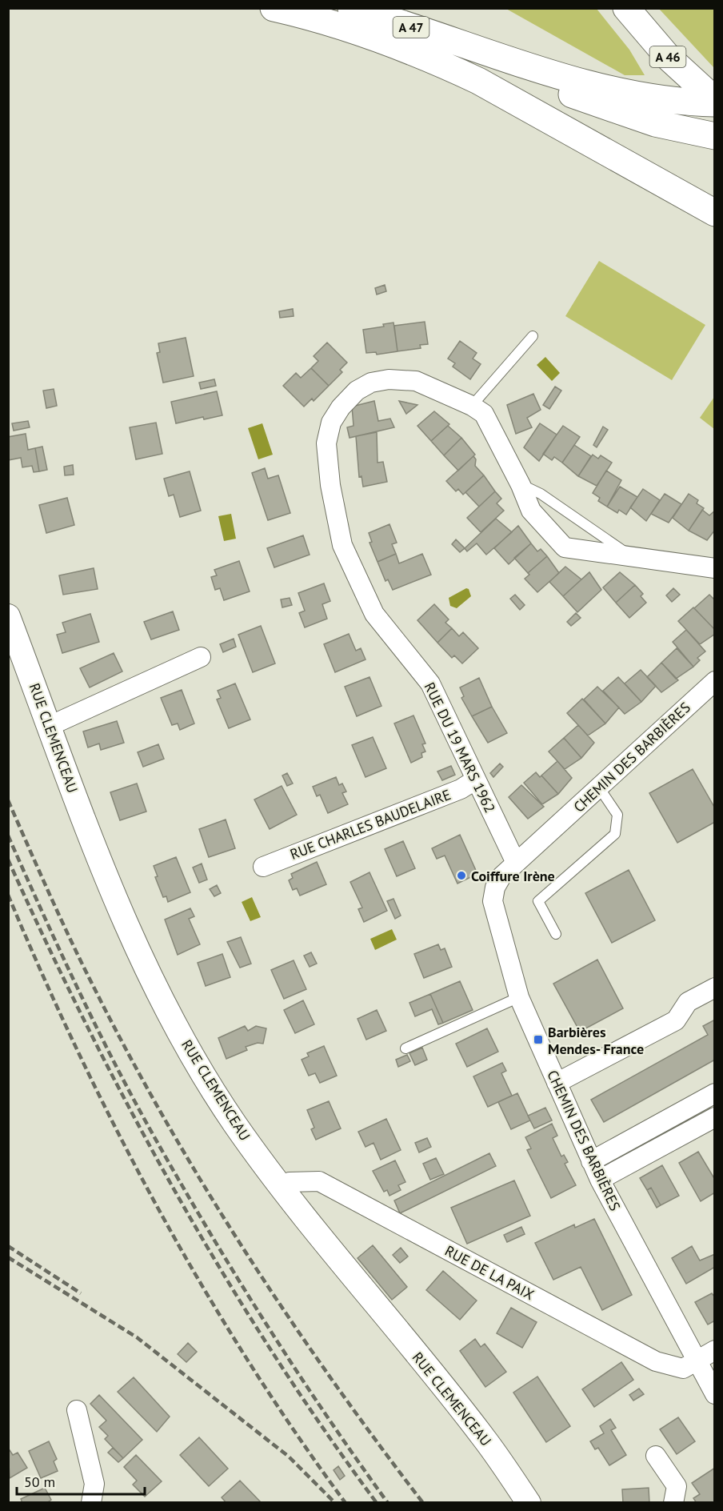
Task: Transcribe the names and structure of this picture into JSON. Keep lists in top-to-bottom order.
{
  "streets": {
    "highway": ["A 47", "A 46"],
    "street": [
      "RUE CLEMENCEAU",
      "RUE DU 19 MARS 1962",
      "CHEMIN DES BARBIÈRES",
      "RUE CHARLES BAUDELAIRE",
      "RUE DE LA PAIX"
    ]
  },
  "crossings": [
    ["RUE CLEMENCEAU", "RUE DE LA PAIX"],
    ["RUE DU 19 MARS 1962", "CHEMIN DES BARBIÈRES"],
    ["RUE DU 19 MARS 1962", "RUE CHARLES BAUDELAIRE"],
    ["CHEMIN DES BARBIÈRES", "RUE DE LA PAIX"]
  ],
  "places": {
    "other": ["Coiffure Irène"],
    "transit": ["Barbières Mendes- France"]
  },
  "scale_bar": "50 m"
}
